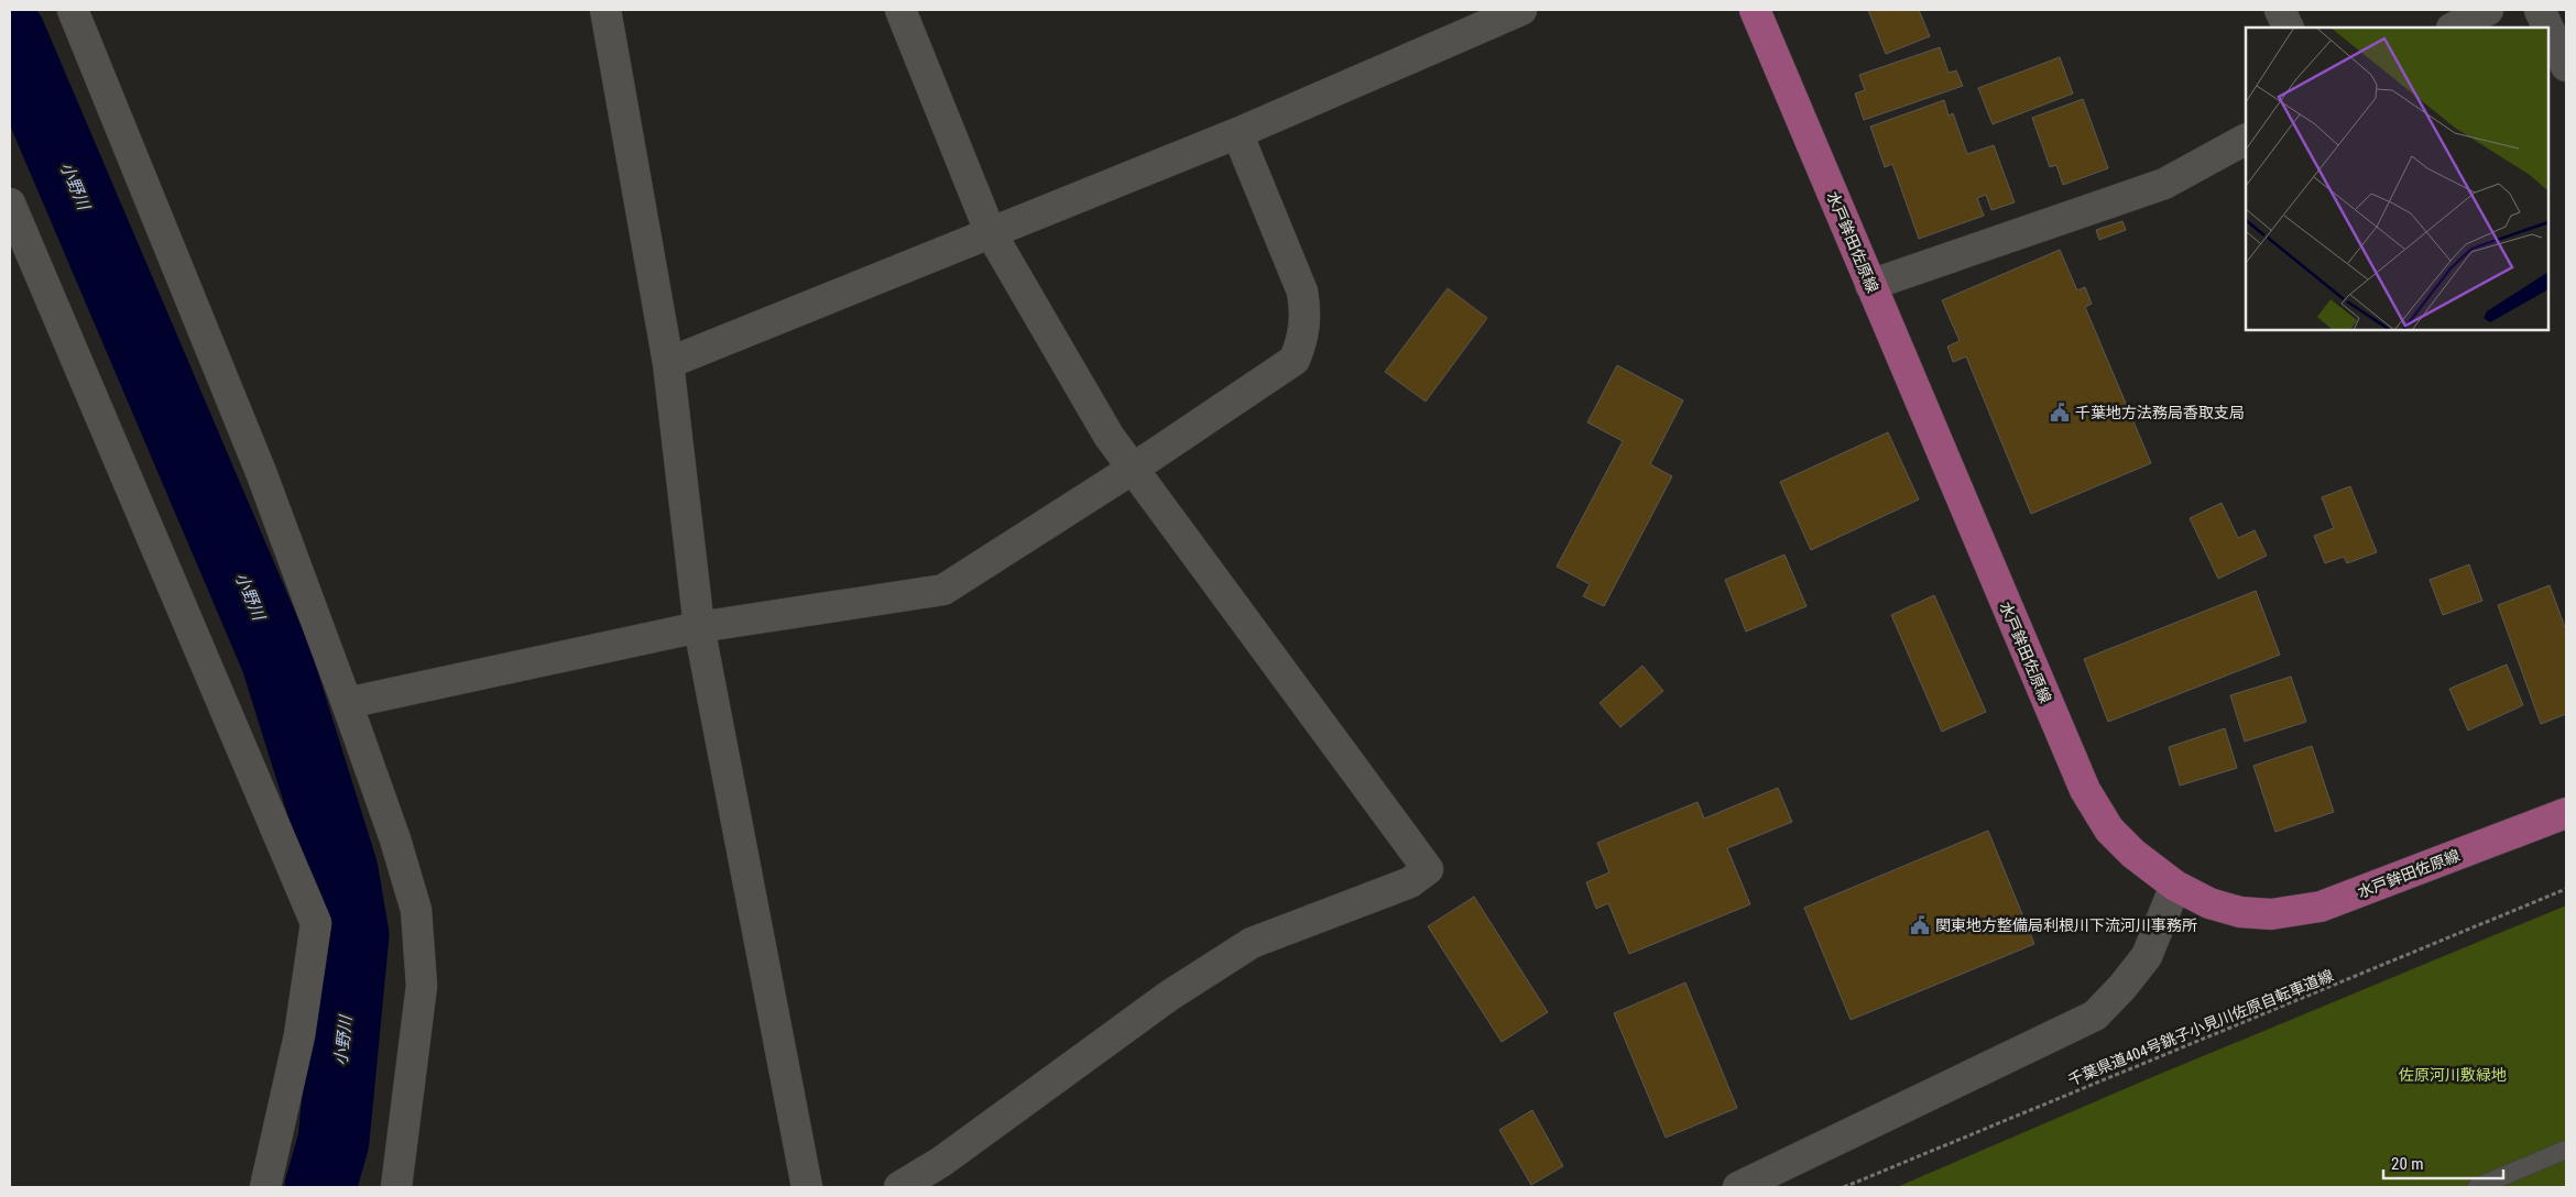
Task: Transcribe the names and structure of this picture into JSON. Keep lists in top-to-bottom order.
{
  "streets": {
    "main road": ["水戸鉾田佐原線"],
    "path": ["千葉県道404号銚子小見川佐原自転車道線"]
  },
  "water": ["小野川"],
  "parks": ["佐原河川敷緑地"],
  "places": {
    "public building": ["千葉地方法務局香取支局", "関東地方整備局利根川下流河川事務所"]
  },
  "scale_bar": "20 m"
}
